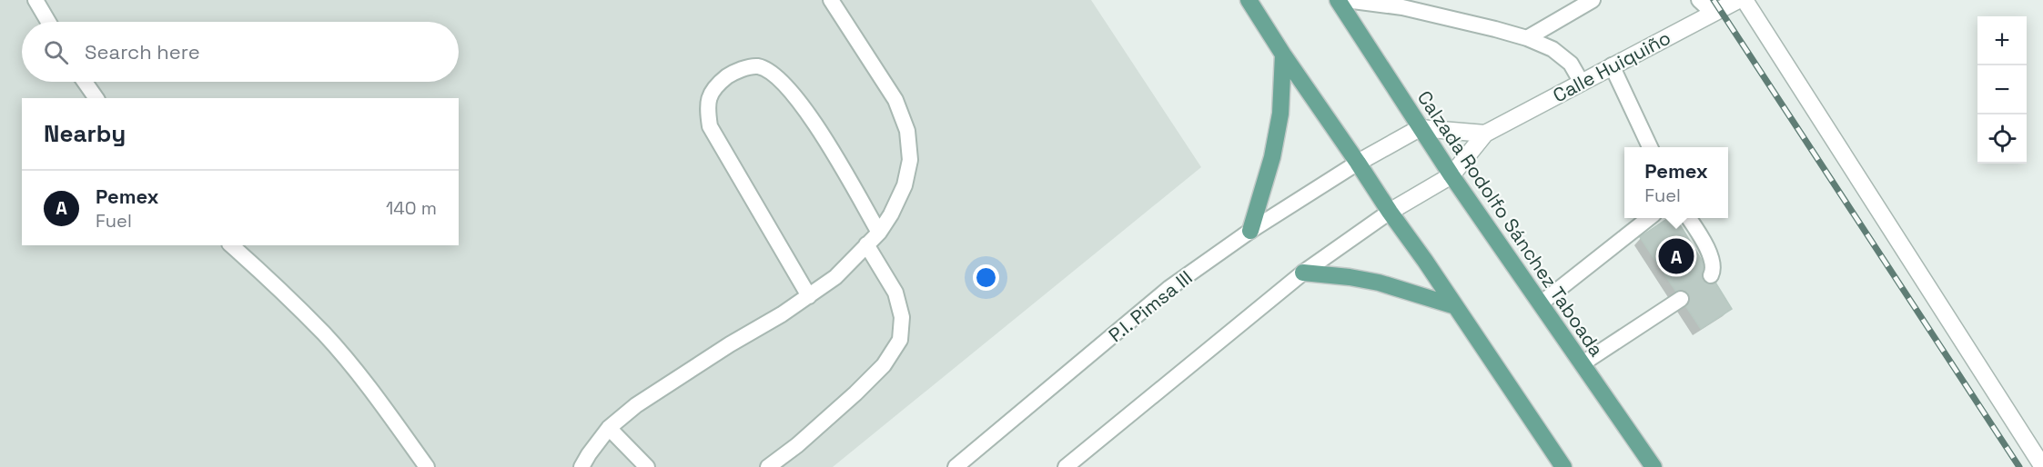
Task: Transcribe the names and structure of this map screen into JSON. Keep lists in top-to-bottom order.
{
  "streets": {
    "main road": ["Calzada Rodolfo Sánchez Taboada"],
    "street": ["Calle Huiquiño"],
    "lane": ["P.I. Pimsa III"]
  },
  "crossings": [
    ["Calle Huiquiño", "Calzada Rodolfo Sánchez Taboada"]
  ],
  "page": {
    "map_buttons": ["+", "−"],
    "search": "Search here",
    "heading": "Nearby",
    "popup": ["Pemex", "Fuel"],
    "list": [
      {
        "mark": "A",
        "name": "Pemex",
        "note": "Fuel",
        "value": "140 m"
      }
    ],
    "pins": "A"
  }
}
